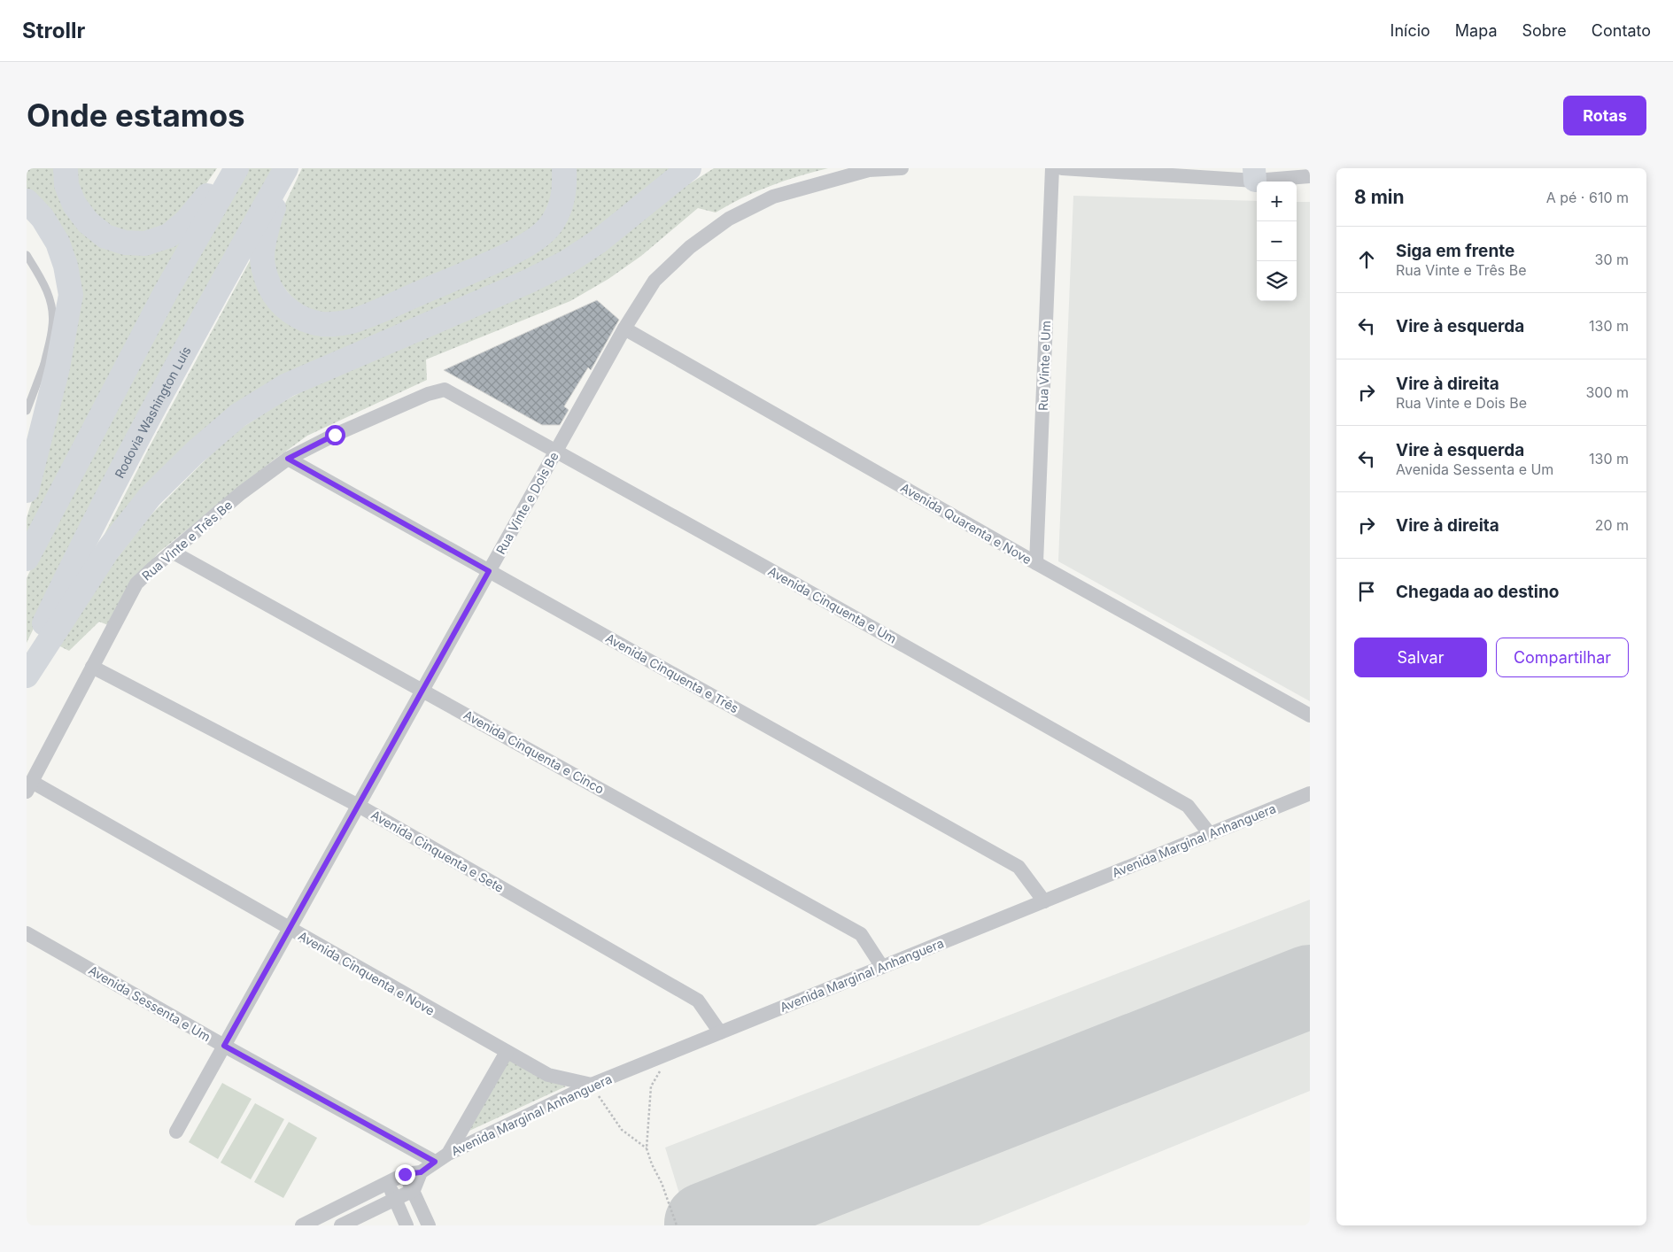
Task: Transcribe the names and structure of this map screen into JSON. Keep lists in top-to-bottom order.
{
  "streets": {
    "highway": ["Rodovia Washington Luís"],
    "street": [
      "Rua Vinte e Um",
      "Rua Vinte e Dois Be",
      "Avenida Quarenta e Nove",
      "Rua Vinte e Três Be",
      "Avenida Cinquenta e Um",
      "Avenida Cinquenta e Três",
      "Avenida Cinquenta e Cinco",
      "Avenida Marginal Anhanguera",
      "Avenida Cinquenta e Sete",
      "Avenida Cinquenta e Nove",
      "Avenida Sessenta e Um"
    ]
  },
  "crossings": [
    ["Rua Vinte e Um", "Avenida Quarenta e Nove"],
    ["Rua Vinte e Dois Be", "Avenida Quarenta e Nove"],
    ["Rua Vinte e Dois Be", "Avenida Cinquenta e Um"],
    ["Rua Vinte e Dois Be", "Avenida Cinquenta e Três"],
    ["Rua Vinte e Dois Be", "Avenida Cinquenta e Cinco"],
    ["Rua Vinte e Dois Be", "Avenida Cinquenta e Sete"],
    ["Rua Vinte e Dois Be", "Avenida Cinquenta e Nove"],
    ["Rua Vinte e Dois Be", "Avenida Sessenta e Um"],
    ["Rua Vinte e Três Be", "Avenida Cinquenta e Um"],
    ["Rua Vinte e Três Be", "Avenida Cinquenta e Três"],
    ["Rua Vinte e Três Be", "Avenida Cinquenta e Cinco"],
    ["Rua Vinte e Três Be", "Avenida Cinquenta e Sete"],
    ["Rua Vinte e Três Be", "Avenida Cinquenta e Nove"],
    ["Avenida Cinquenta e Um", "Avenida Marginal Anhanguera"],
    ["Avenida Cinquenta e Três", "Avenida Marginal Anhanguera"],
    ["Avenida Cinquenta e Cinco", "Avenida Marginal Anhanguera"],
    ["Avenida Marginal Anhanguera", "Avenida Cinquenta e Sete"],
    ["Avenida Marginal Anhanguera", "Avenida Cinquenta e Nove"],
    ["Avenida Marginal Anhanguera", "Avenida Sessenta e Um"]
  ],
  "page": {
    "header": "Strollr",
    "nav": [
      "Início",
      "Mapa",
      "Sobre",
      "Contato"
    ],
    "buttons": [
      "Rotas",
      ["Salvar", "Compartilhar"]
    ],
    "title": "Onde estamos",
    "heading": ["8 min", "A pé · 610 m"],
    "map_buttons": ["+", "−"],
    "list": [
      ["Siga em frente", "Rua Vinte e Três Be", "30 m"],
      ["Vire à esquerda", "130 m"],
      ["Vire à direita", "Rua Vinte e Dois Be", "300 m"],
      ["Vire à esquerda", "Avenida Sessenta e Um", "130 m"],
      ["Vire à direita", "20 m"],
      "Chegada ao destino"
    ]
  }
}
